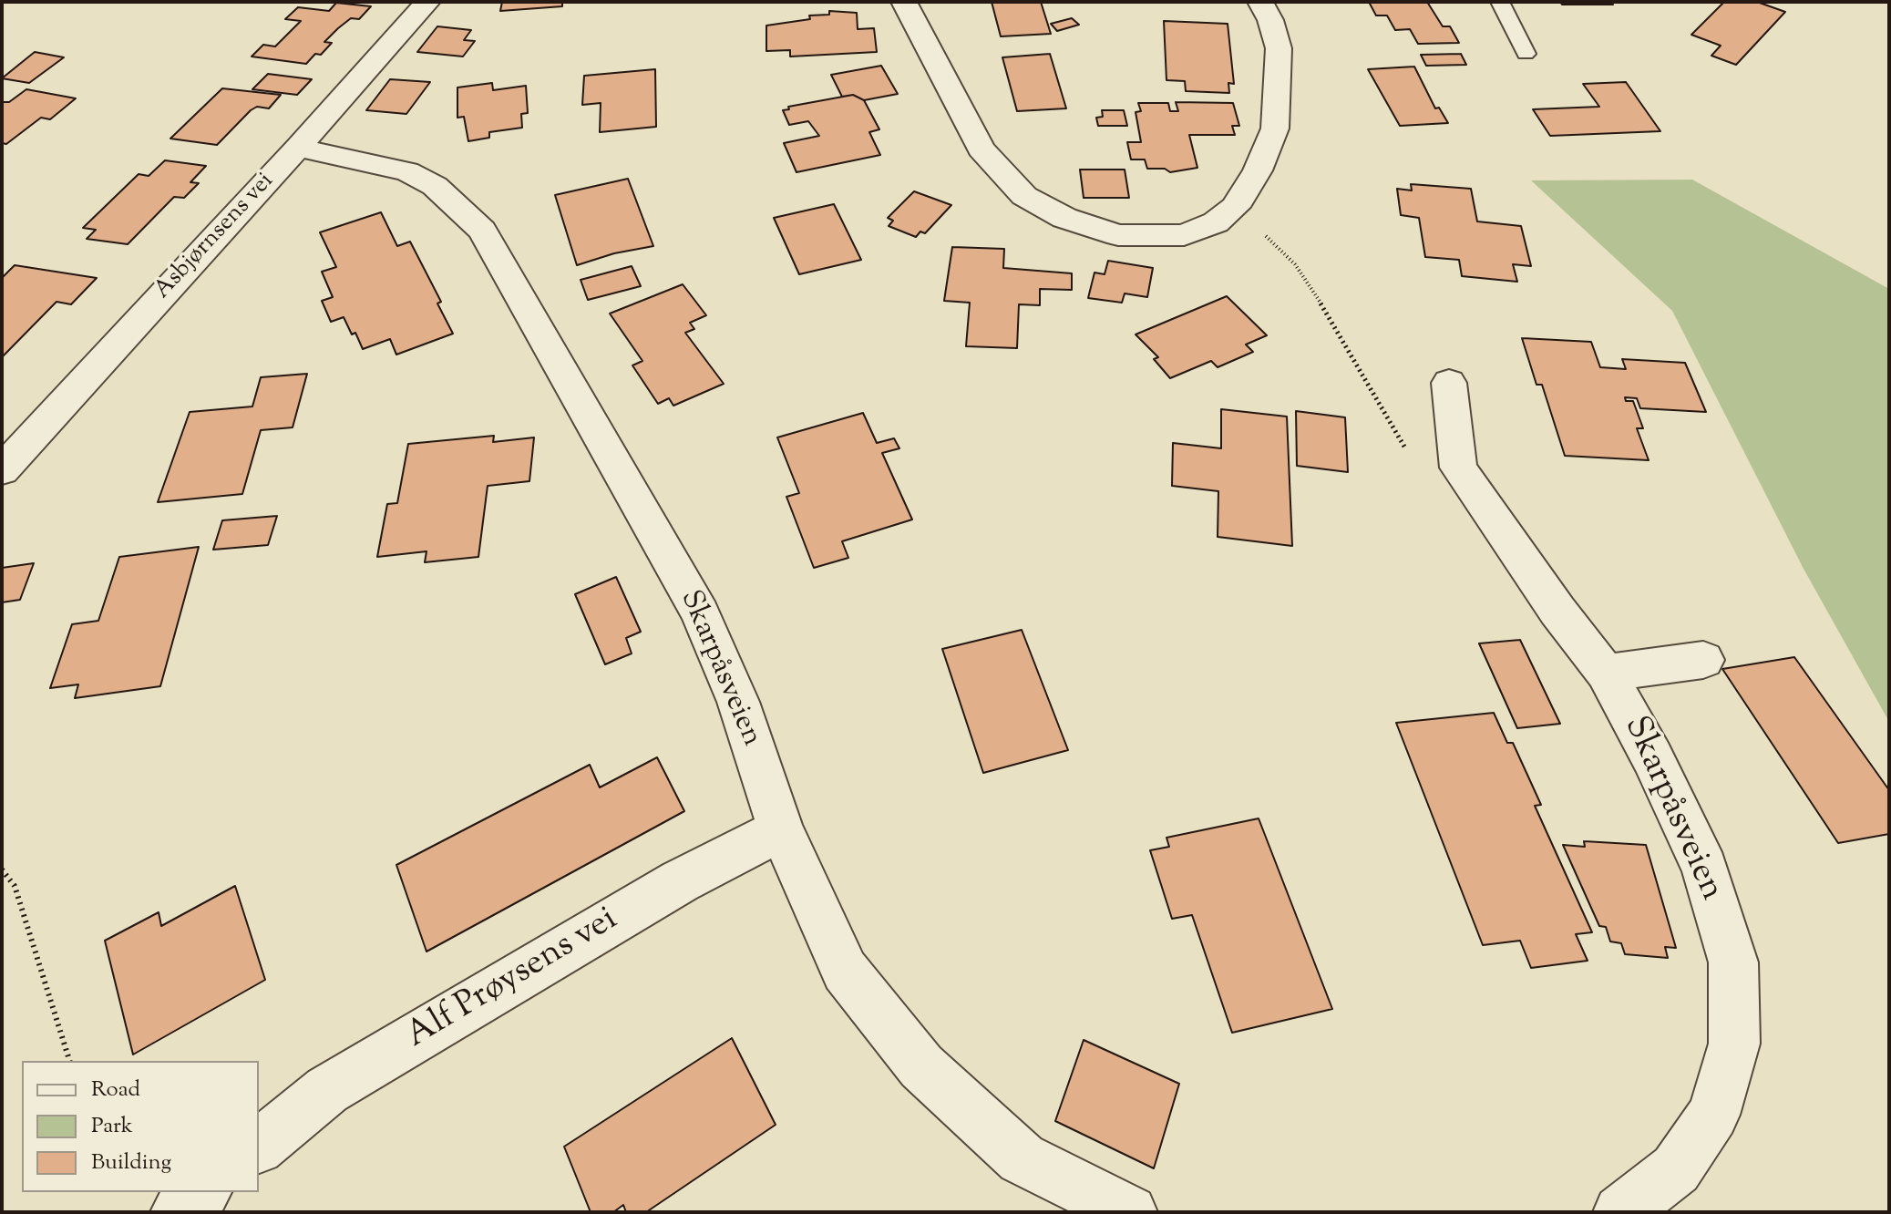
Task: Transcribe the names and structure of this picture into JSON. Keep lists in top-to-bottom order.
{
  "streets": {
    "street": ["Asbjørnsens vei", "Skarpåsveien", "Alf Prøysens vei"]
  },
  "crossings": [
    ["Asbjørnsens vei", "Skarpåsveien"],
    ["Skarpåsveien", "Alf Prøysens vei"]
  ],
  "legend": ["Road", "Park", "Building"]
}
